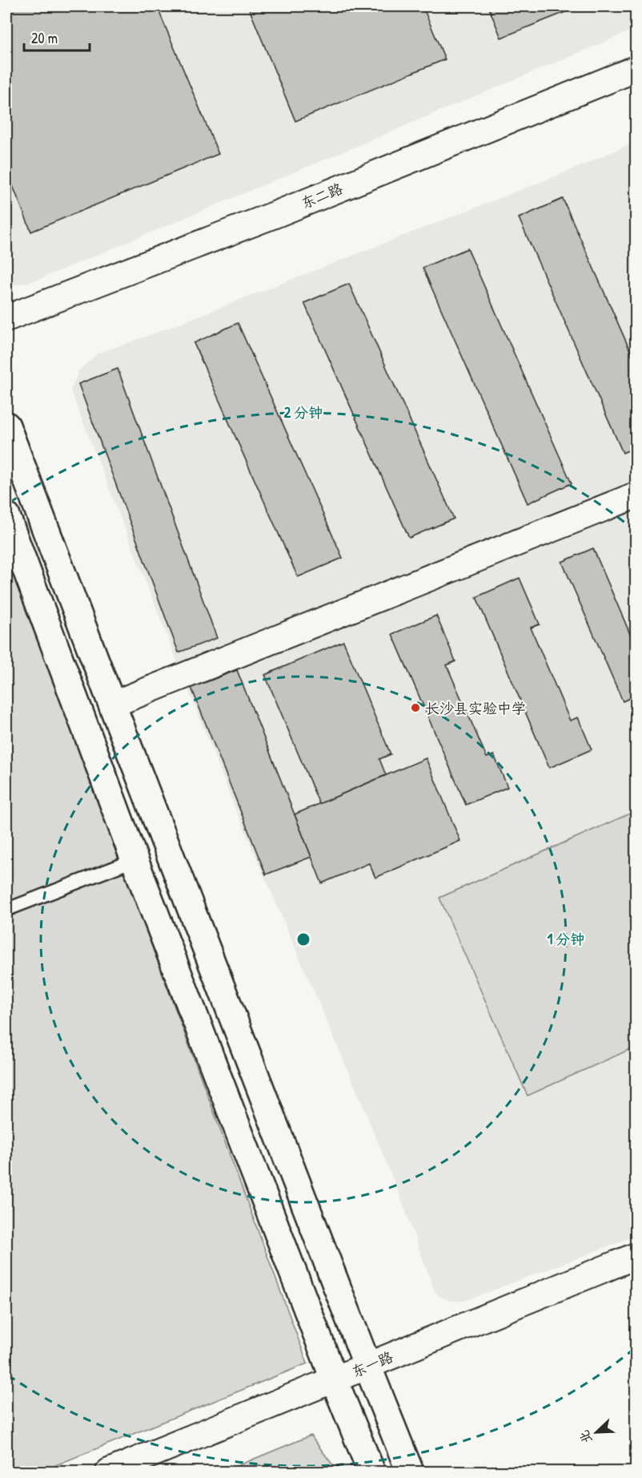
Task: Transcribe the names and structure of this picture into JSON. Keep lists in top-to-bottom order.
{
  "streets": {
    "street": ["东二路", "东一路"]
  },
  "places": ["长沙县实验中学"],
  "scale_bar": "20 m",
  "north": "bottom left",
  "rings": ["2 分钟", "1 分钟"]
}
